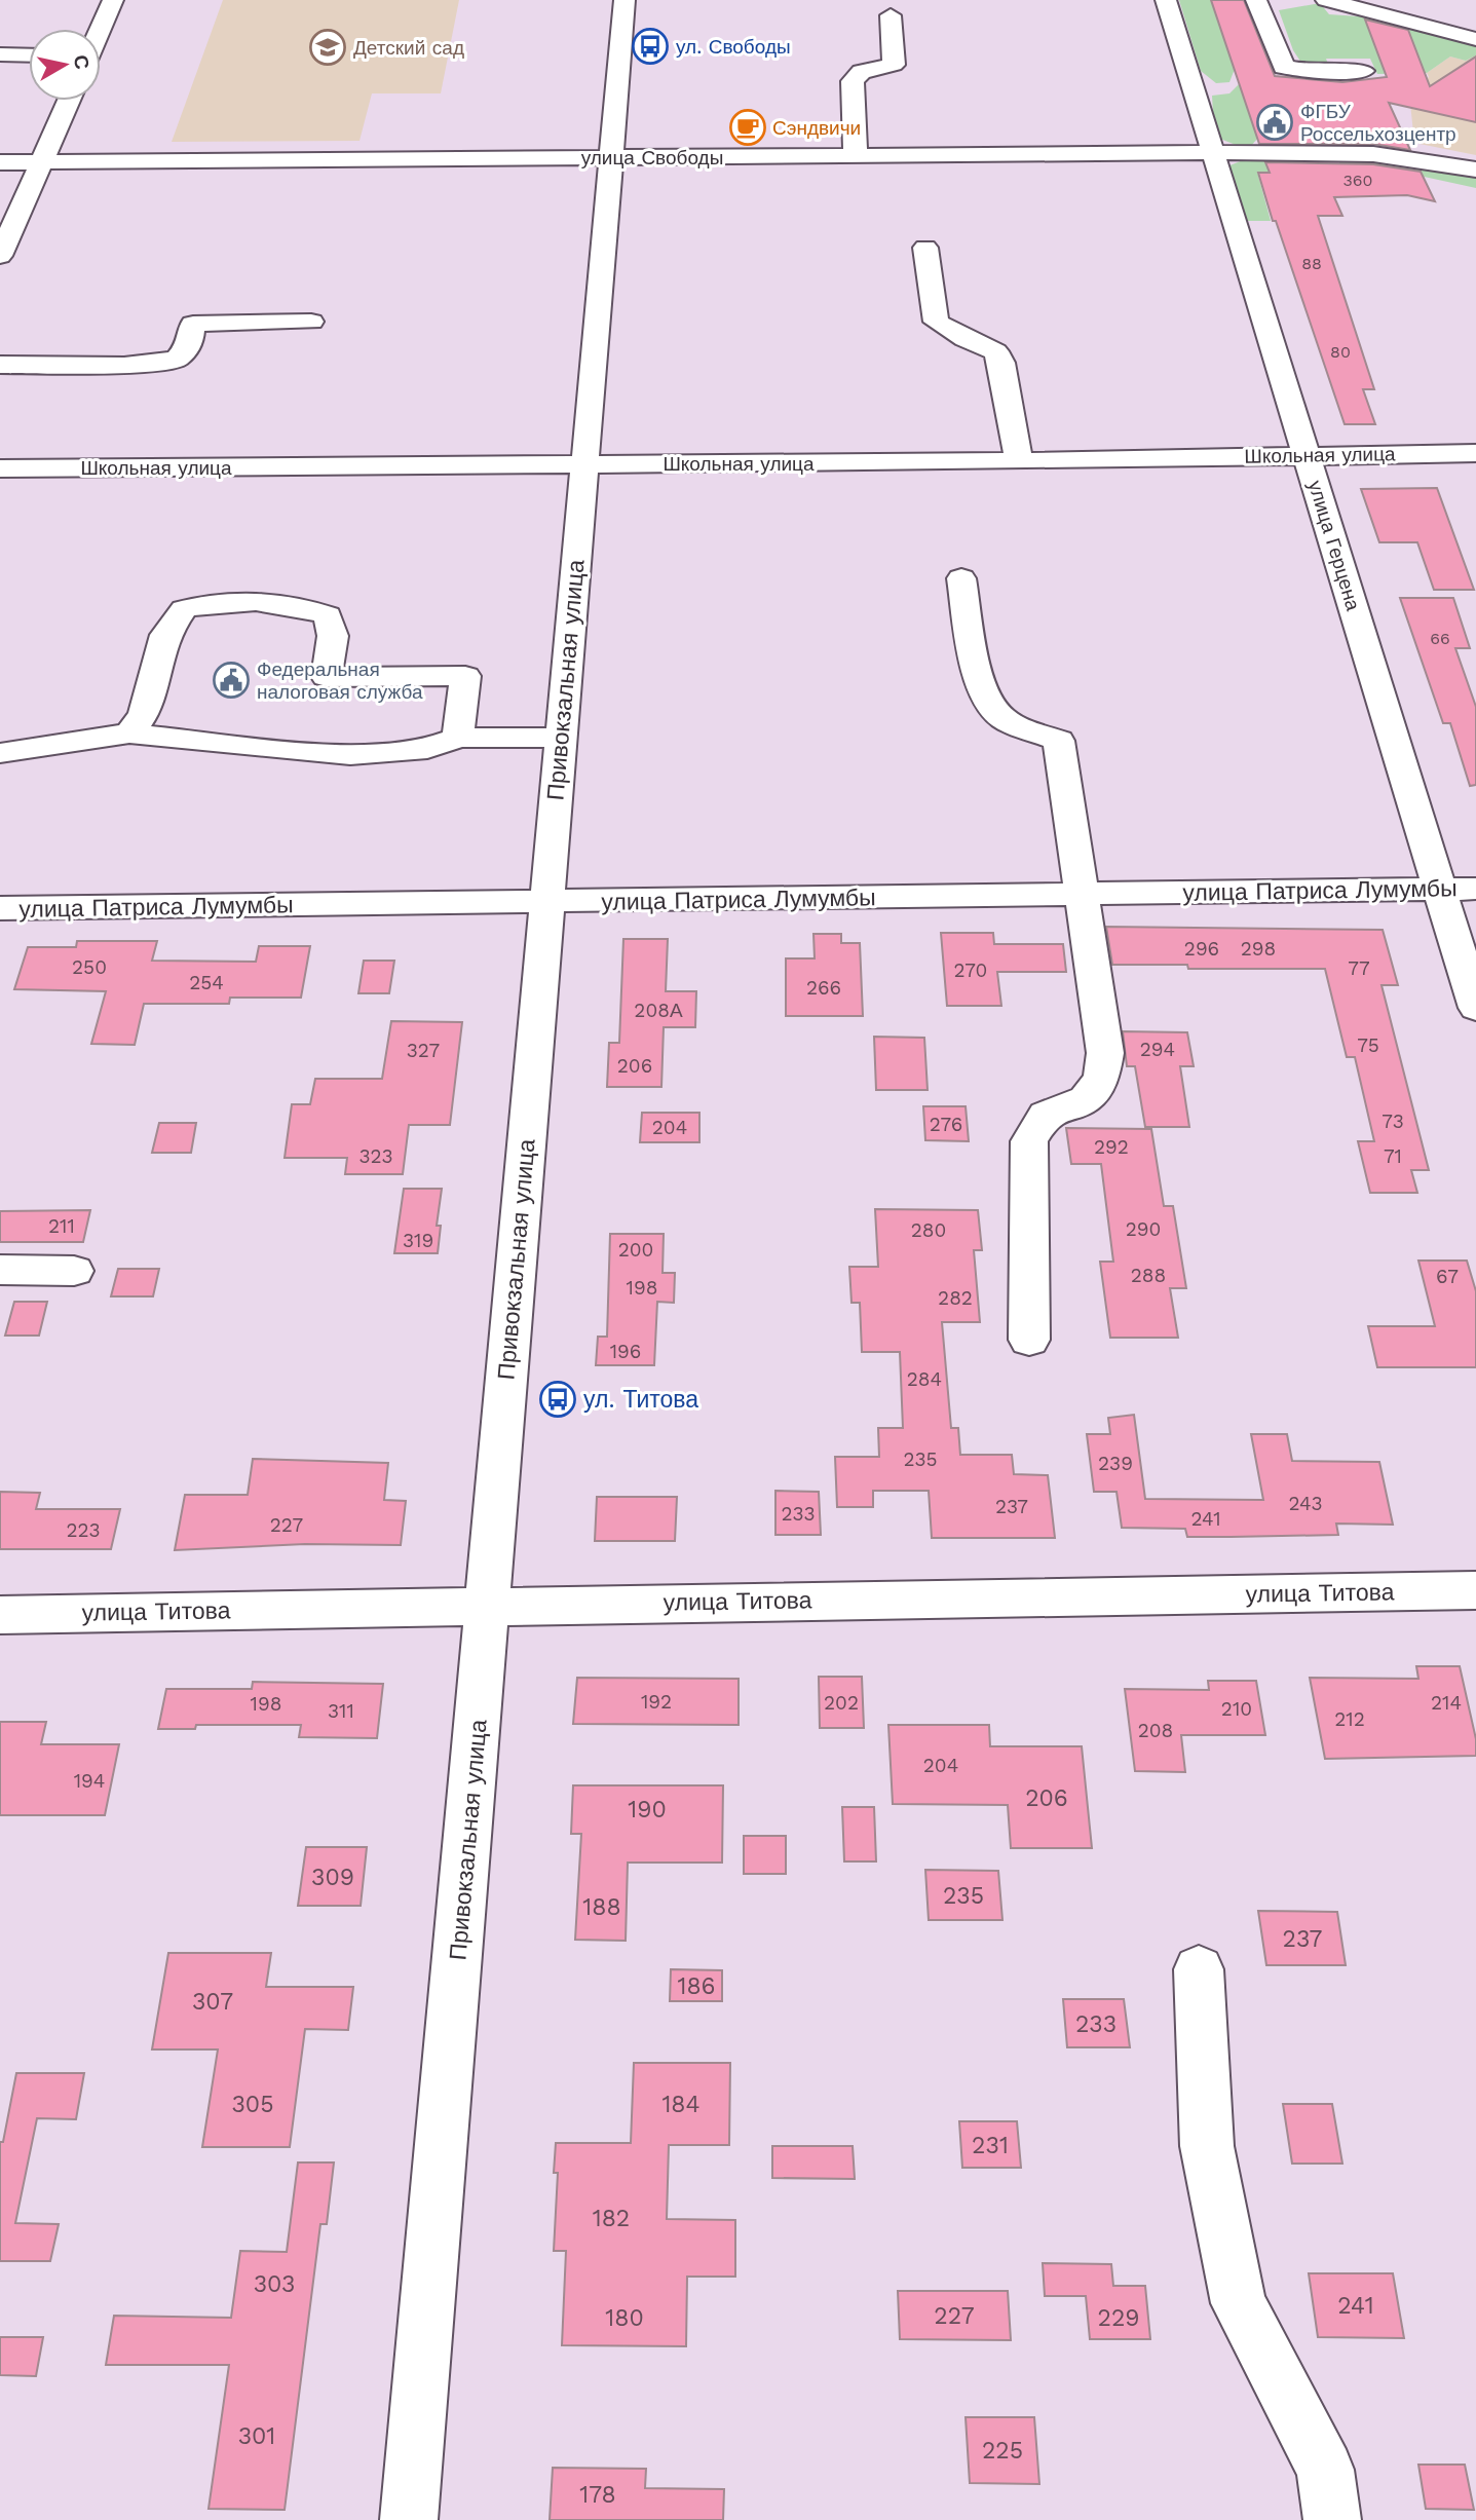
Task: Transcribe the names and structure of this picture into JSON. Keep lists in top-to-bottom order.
{
  "streets": {
    "street": [
      "улица Свободы",
      "Школьная улица",
      "улица Герцена",
      "Привокзальная улица",
      "улица Патриса Лумумбы",
      "улица Титова"
    ]
  },
  "crossings": [
    ["улица Свободы", "улица Герцена"],
    ["улица Свободы", "Привокзальная улица"],
    ["Школьная улица", "улица Герцена"],
    ["Школьная улица", "Привокзальная улица"],
    ["улица Герцена", "улица Патриса Лумумбы"],
    ["Привокзальная улица", "улица Патриса Лумумбы"],
    ["Привокзальная улица", "улица Титова"]
  ],
  "places": {
    "bus stop": ["ул. Свободы", "ул. Титова"],
    "school or university": ["Детский сад"],
    "public building": ["ФГБУ Россельхозцентр", "Федеральная налоговая служба"],
    "cafe": ["Сэндвичи"]
  },
  "house_numbers": [
    "360",
    "88",
    "80",
    "66",
    "296",
    "298",
    "250",
    "77",
    "270",
    "254",
    "266",
    "208А",
    "75",
    "294",
    "327",
    "206",
    "73",
    "276",
    "204",
    "292",
    "323",
    "71",
    "211",
    "290",
    "280",
    "319",
    "200",
    "288",
    "67",
    "198",
    "282",
    "196",
    "284",
    "235",
    "239",
    "243",
    "237",
    "233",
    "241",
    "227",
    "223",
    "192",
    "202",
    "214",
    "198",
    "210",
    "311",
    "212",
    "208",
    "204",
    "194",
    "206",
    "190",
    "309",
    "235",
    "188",
    "237",
    "186",
    "307",
    "233",
    "305",
    "184",
    "231",
    "182",
    "303",
    "241",
    "227",
    "180",
    "229",
    "301",
    "225",
    "178"
  ],
  "north": "right"
}
